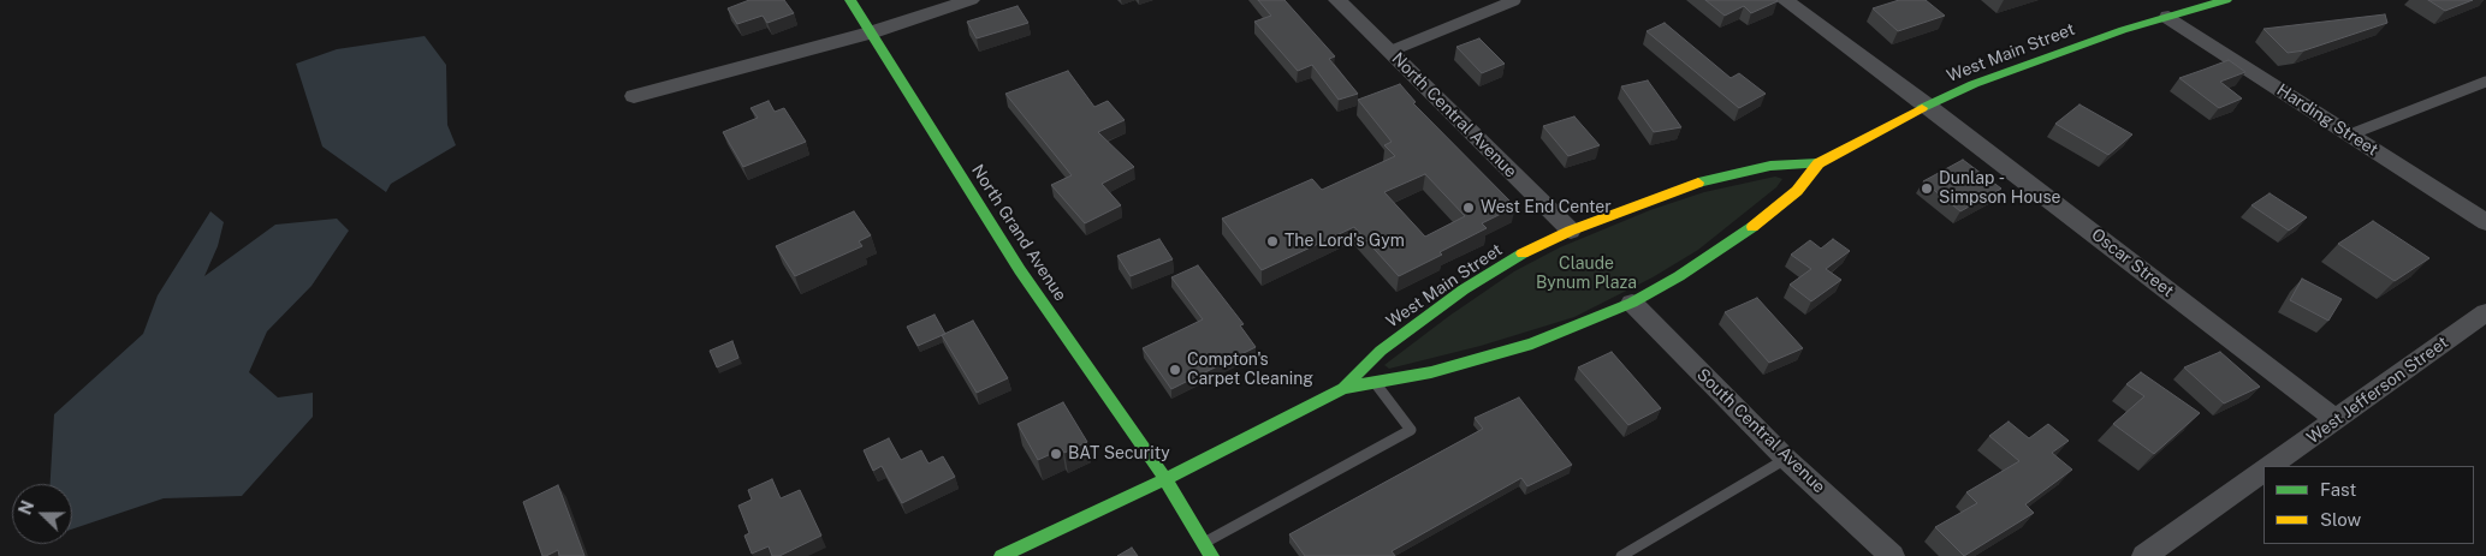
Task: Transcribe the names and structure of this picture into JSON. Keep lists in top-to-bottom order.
{
  "streets": {
    "main road": ["West Main Street", "North Grand Avenue"],
    "street": [
      "North Central Avenue",
      "Harding Street",
      "Oscar Street",
      "West Jefferson Street",
      "South Central Avenue"
    ]
  },
  "crossings": [
    ["West Main Street", "North Central Avenue"],
    ["West Main Street", "Harding Street"],
    ["West Main Street", "North Grand Avenue"],
    ["West Main Street", "Oscar Street"],
    ["West Main Street", "South Central Avenue"],
    ["Oscar Street", "West Jefferson Street"]
  ],
  "parks": ["Claude Bynum Plaza"],
  "places": [
    "Dunlap - Simpson House",
    "West End Center",
    "The Lord's Gym",
    "Compton's Carpet Cleaning",
    "BAT Security"
  ],
  "legend": ["Fast", "Slow"],
  "north": "left"
}
